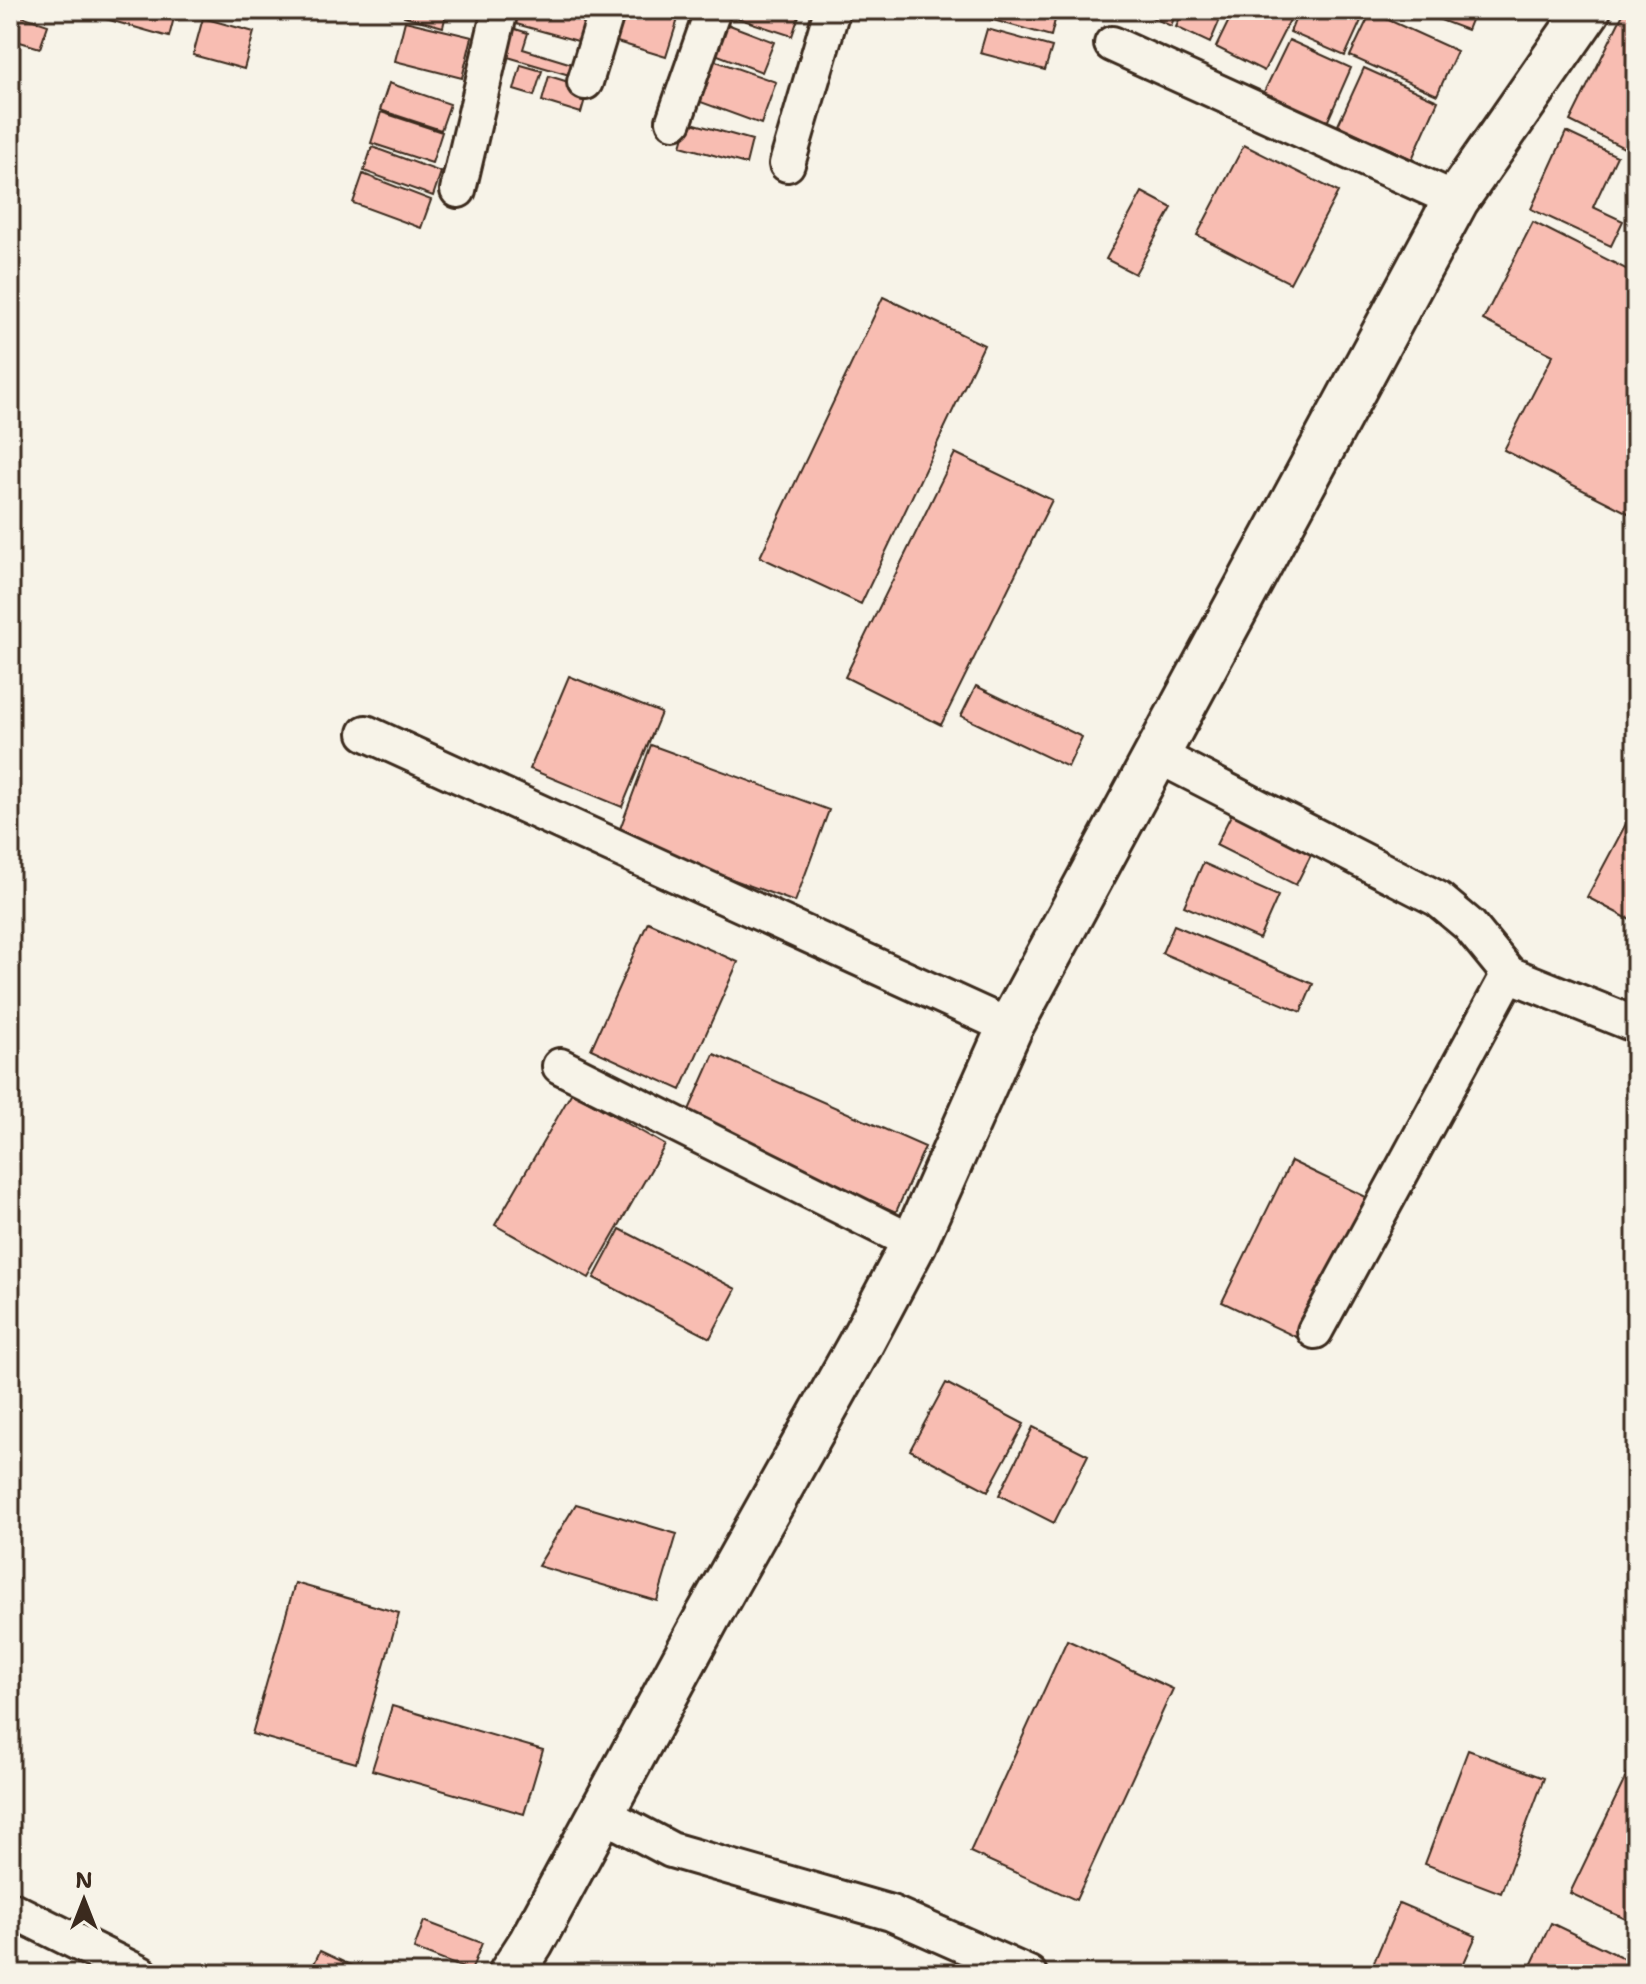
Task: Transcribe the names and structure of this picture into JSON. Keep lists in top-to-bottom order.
{
  "north": "top"
}
